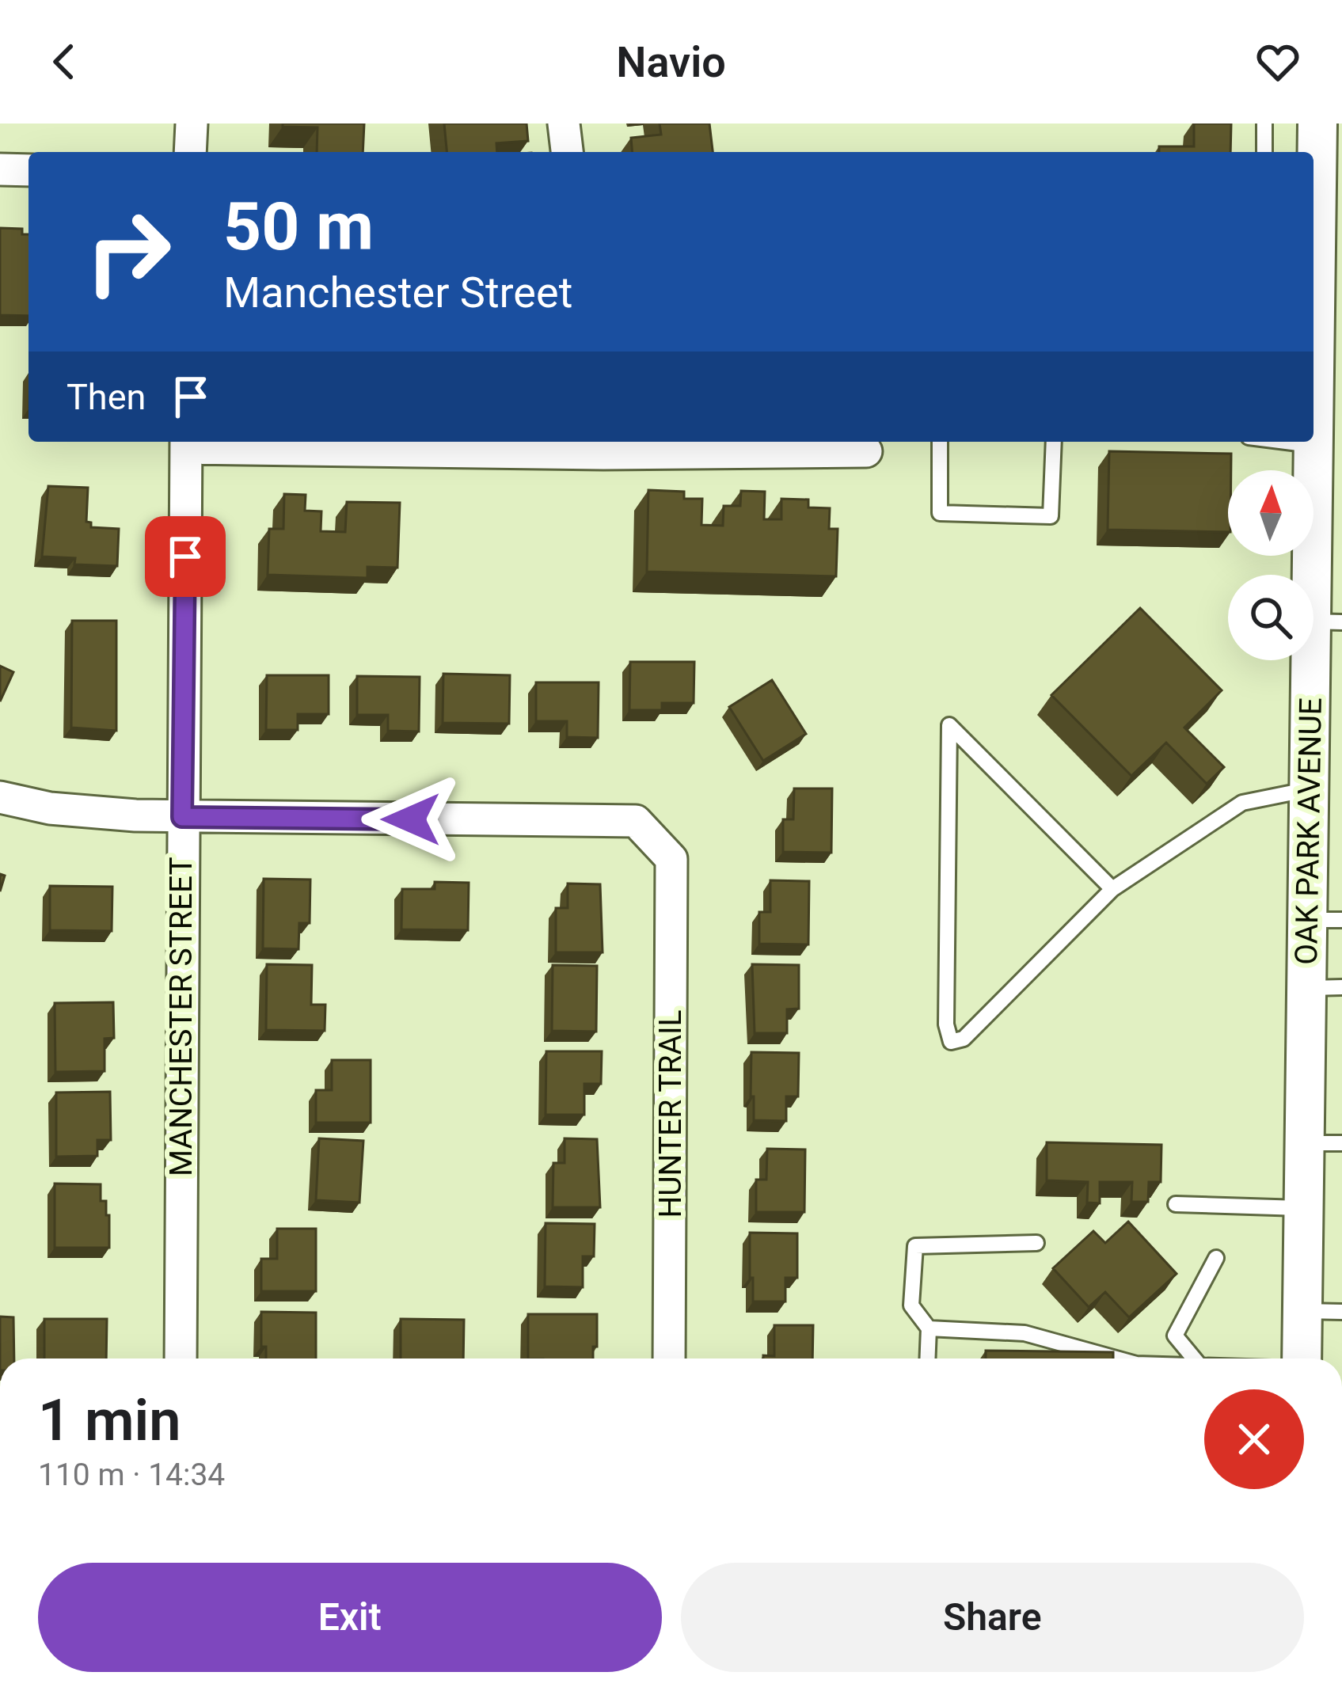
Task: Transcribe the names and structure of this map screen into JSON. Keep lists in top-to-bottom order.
{
  "streets": {
    "street": ["OAK PARK AVENUE", "MANCHESTER STREET", "HUNTER TRAIL"]
  },
  "crossings": [
    ["MANCHESTER STREET", "HUNTER TRAIL"]
  ],
  "north": "top",
  "page": {
    "header": "Navio",
    "turn": ["50 m", "Manchester Street"],
    "then": "Then",
    "heading": ["1 min", "110 m · 14:34"],
    "buttons": ["Exit", "Share"]
  }
}
